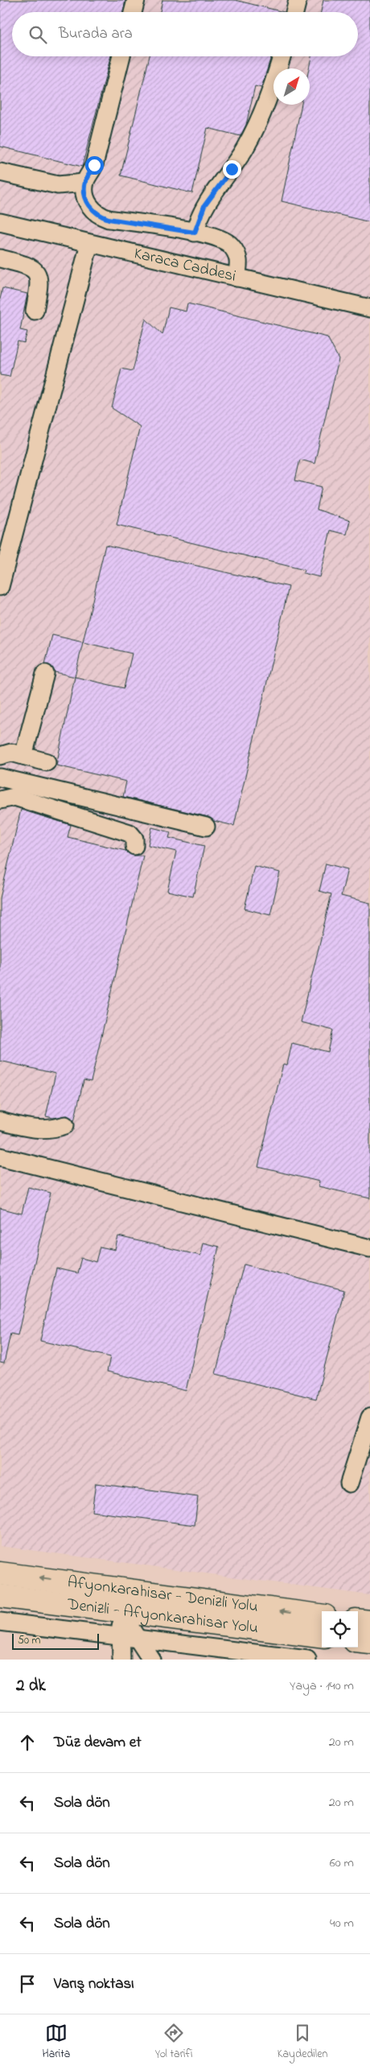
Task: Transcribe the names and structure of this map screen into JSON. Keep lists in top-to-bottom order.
{
  "streets": {
    "highway": ["Afyonkarahisar - Denizli Yolu", "Denizli - Afyonkarahisar Yolu"],
    "street": ["Karaca Caddesi"]
  },
  "one_way": ["Afyonkarahisar - Denizli Yolu"],
  "scale_bar": "50 m",
  "north": "top right",
  "page": {
    "search": "Burada ara",
    "scale": "50 m",
    "heading": ["2 dk", "Yaya · 140 m"],
    "list": [
      ["Düz devam et", "20 m"],
      ["Sola dön", "20 m"],
      ["Sola dön", "60 m"],
      ["Sola dön", "40 m"],
      "Varış noktası"
    ],
    "nav": ["Harita", "Yol tarifi", "Kaydedilen"]
  }
}
